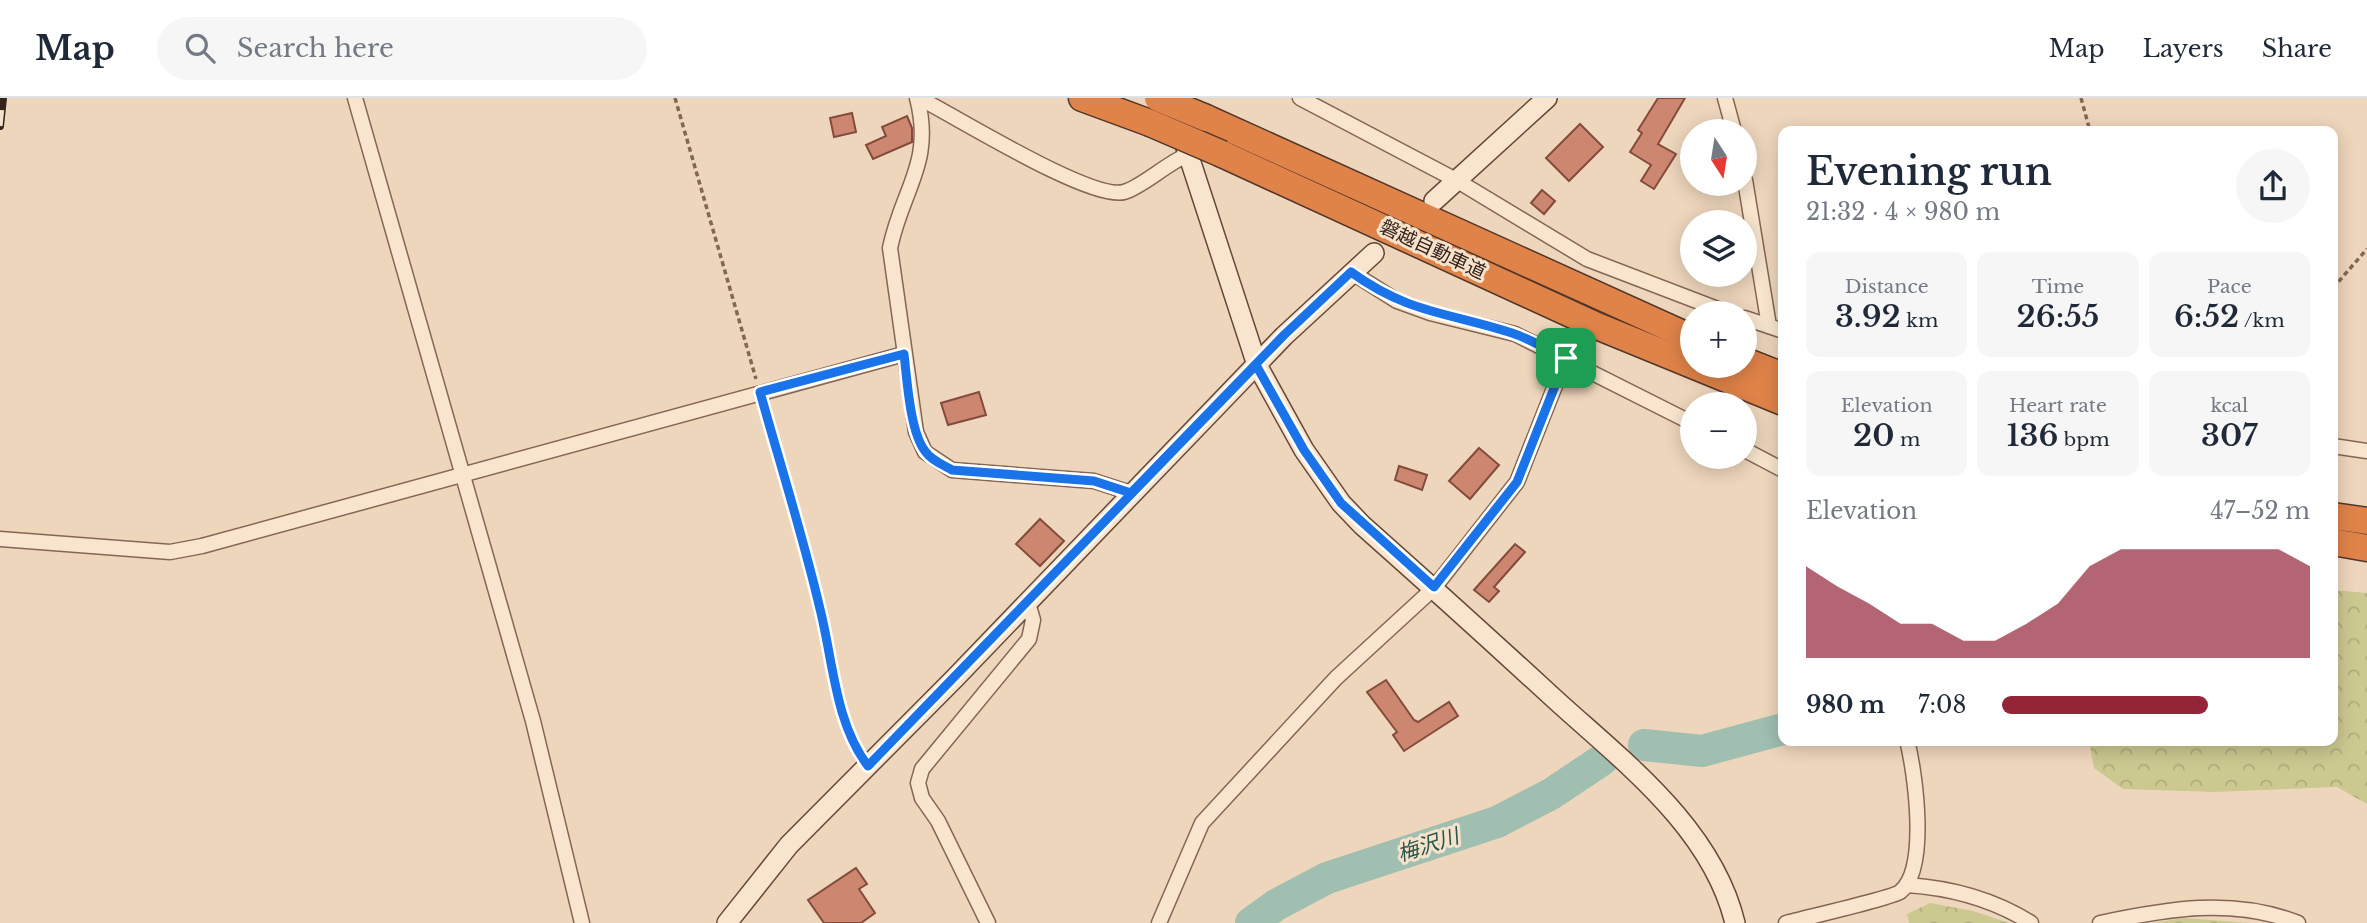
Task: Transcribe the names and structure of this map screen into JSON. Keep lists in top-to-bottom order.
{
  "streets": {
    "highway": ["磐越自動車道"]
  },
  "water": ["梅沢川"],
  "north": "bottom",
  "page": {
    "header": "Map",
    "search": "Search here",
    "nav": ["Map", "Layers", "Share"],
    "map_buttons": ["+", "−"],
    "heading": ["Evening run", "21:32 · 4 × 980 m"],
    "stats": [
      ["Distance", "3.92 km"],
      ["Time", "26:55"],
      ["Pace", "6:52 /km"],
      ["Elevation", "20 m"],
      ["Heart rate", "136 bpm"],
      ["kcal", "307"]
    ],
    "chart": ["Elevation", "47–52 m"],
    "list": [
      {
        "name": "980 m",
        "note": "7:08"
      }
    ]
  }
}
